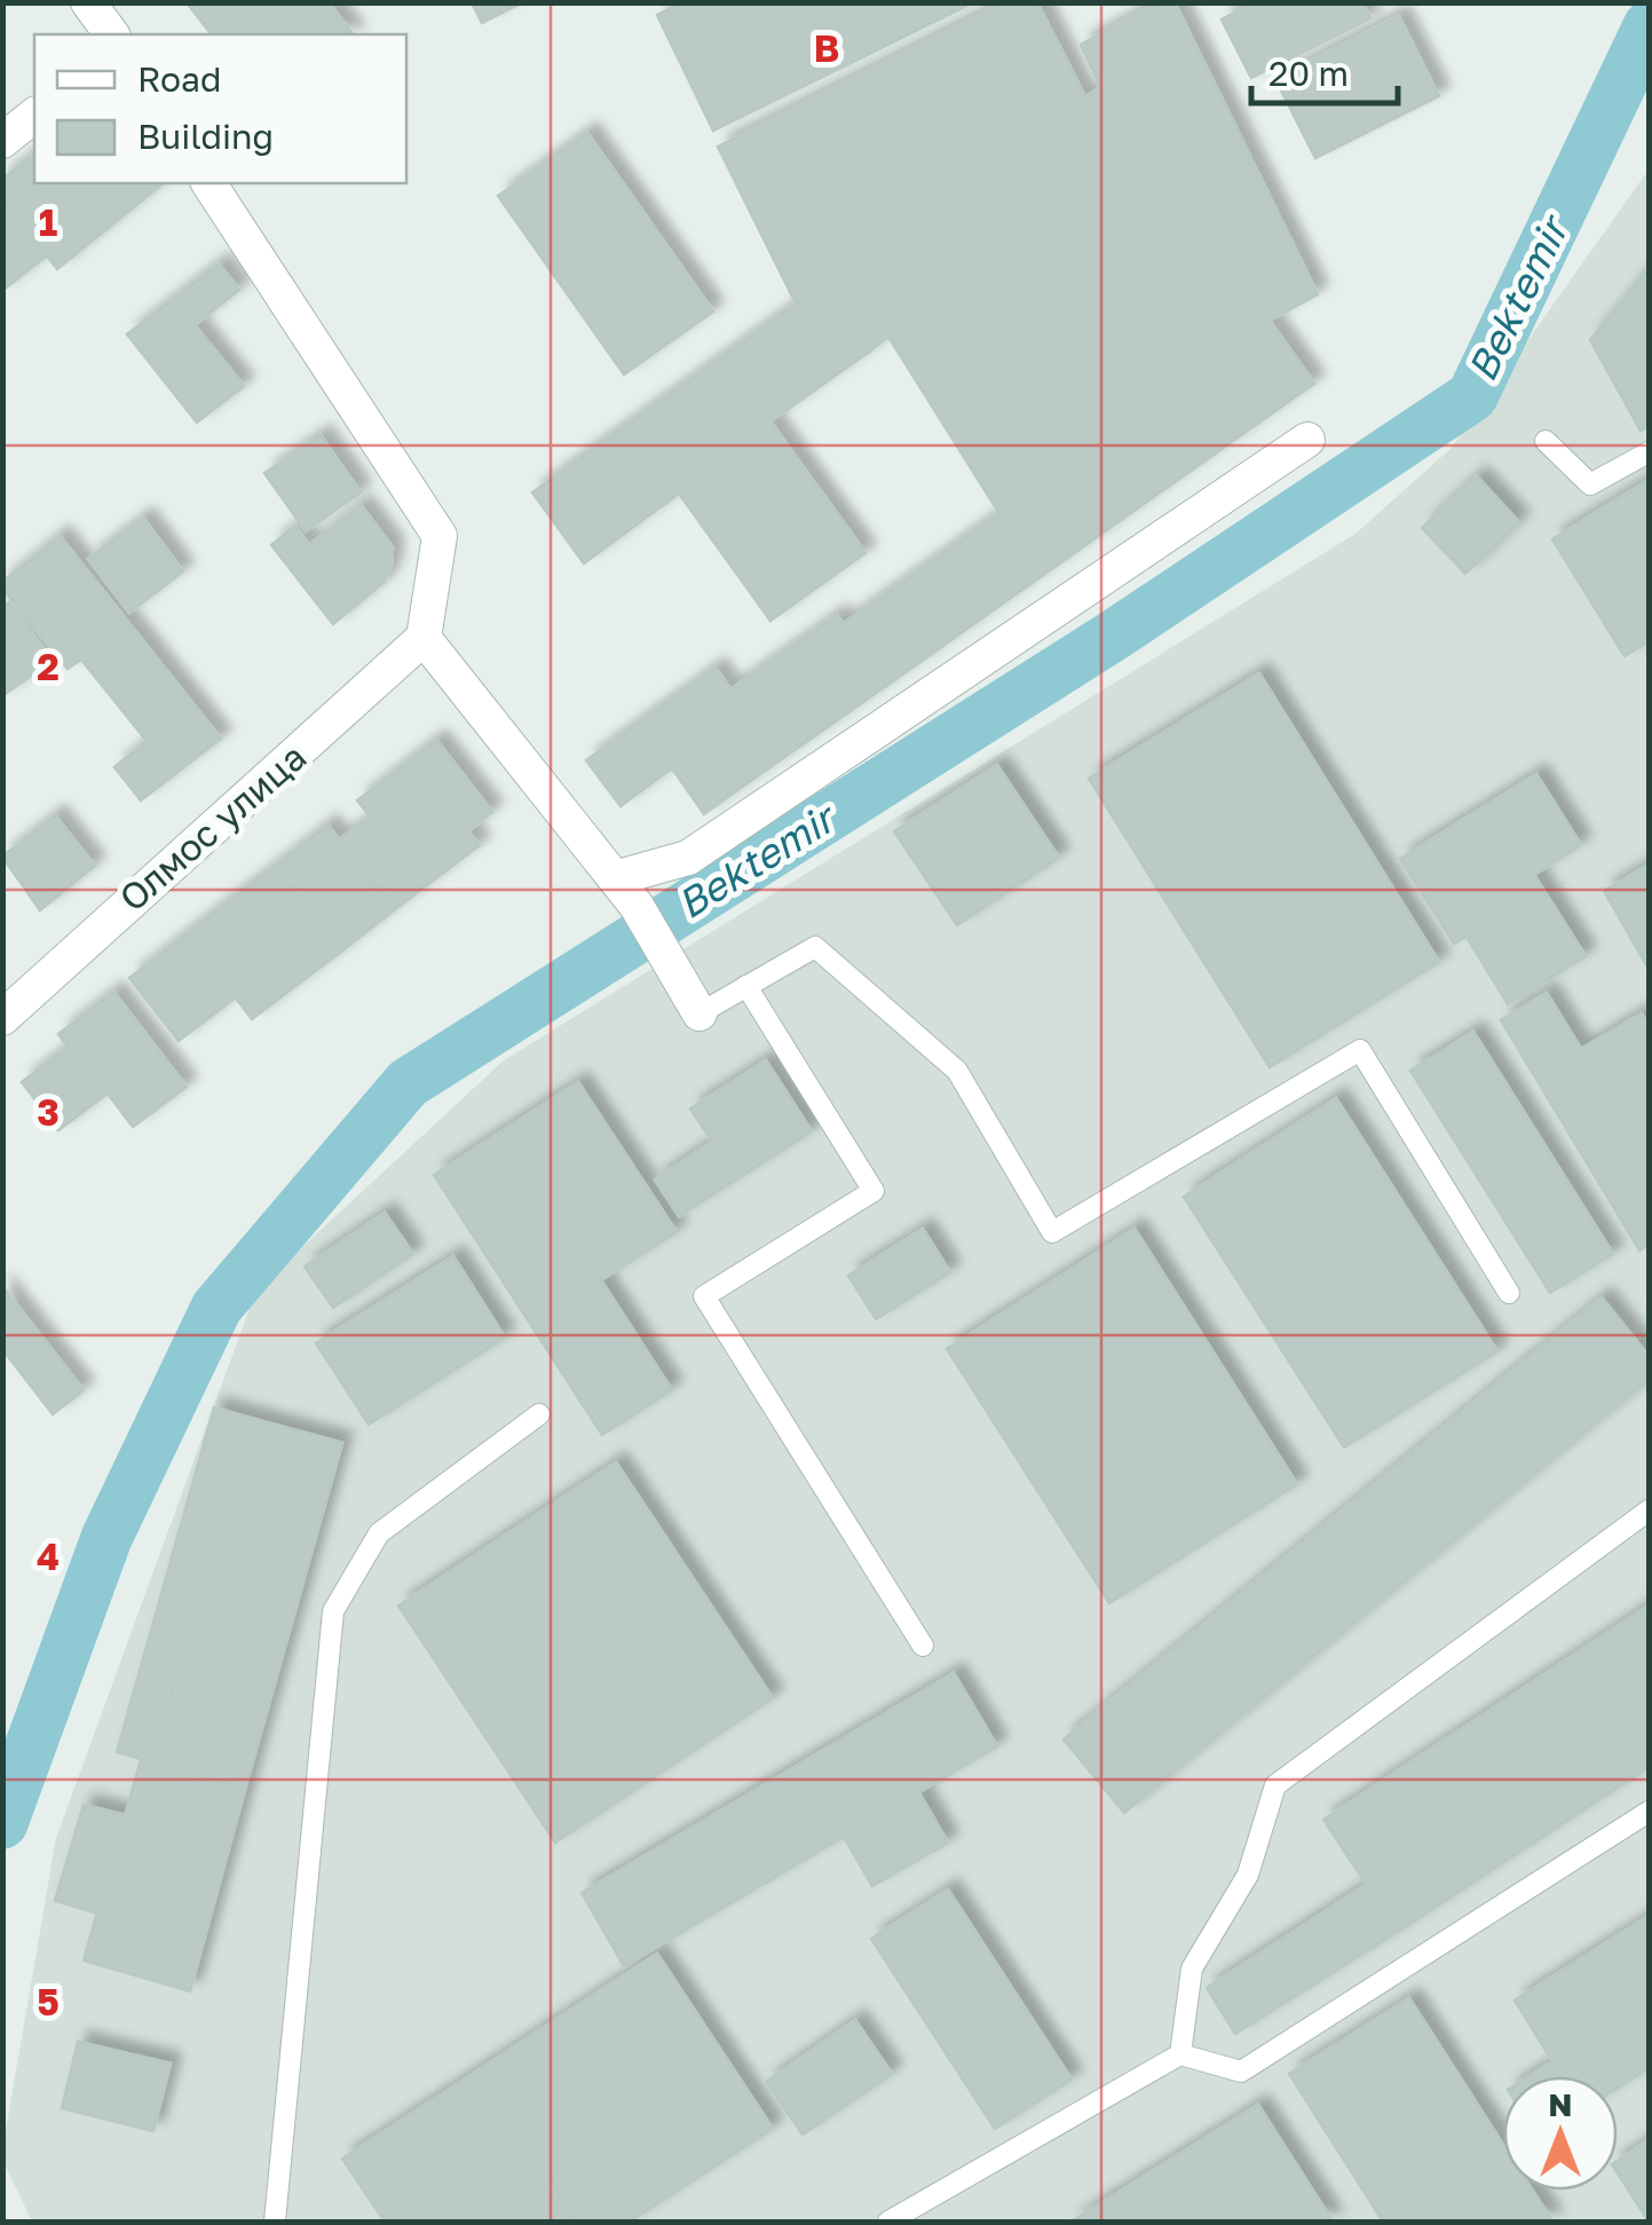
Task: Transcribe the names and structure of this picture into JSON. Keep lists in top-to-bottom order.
{
  "streets": {
    "street": ["Олмос улица"]
  },
  "water": ["Bektemir"],
  "legend": ["Road", "Building"],
  "scale_bar": "20 m",
  "north": "top",
  "grid": {
    "columns": ["B"],
    "rows": [
      "1",
      "2",
      "3",
      "4",
      "5"
    ]
  }
}
